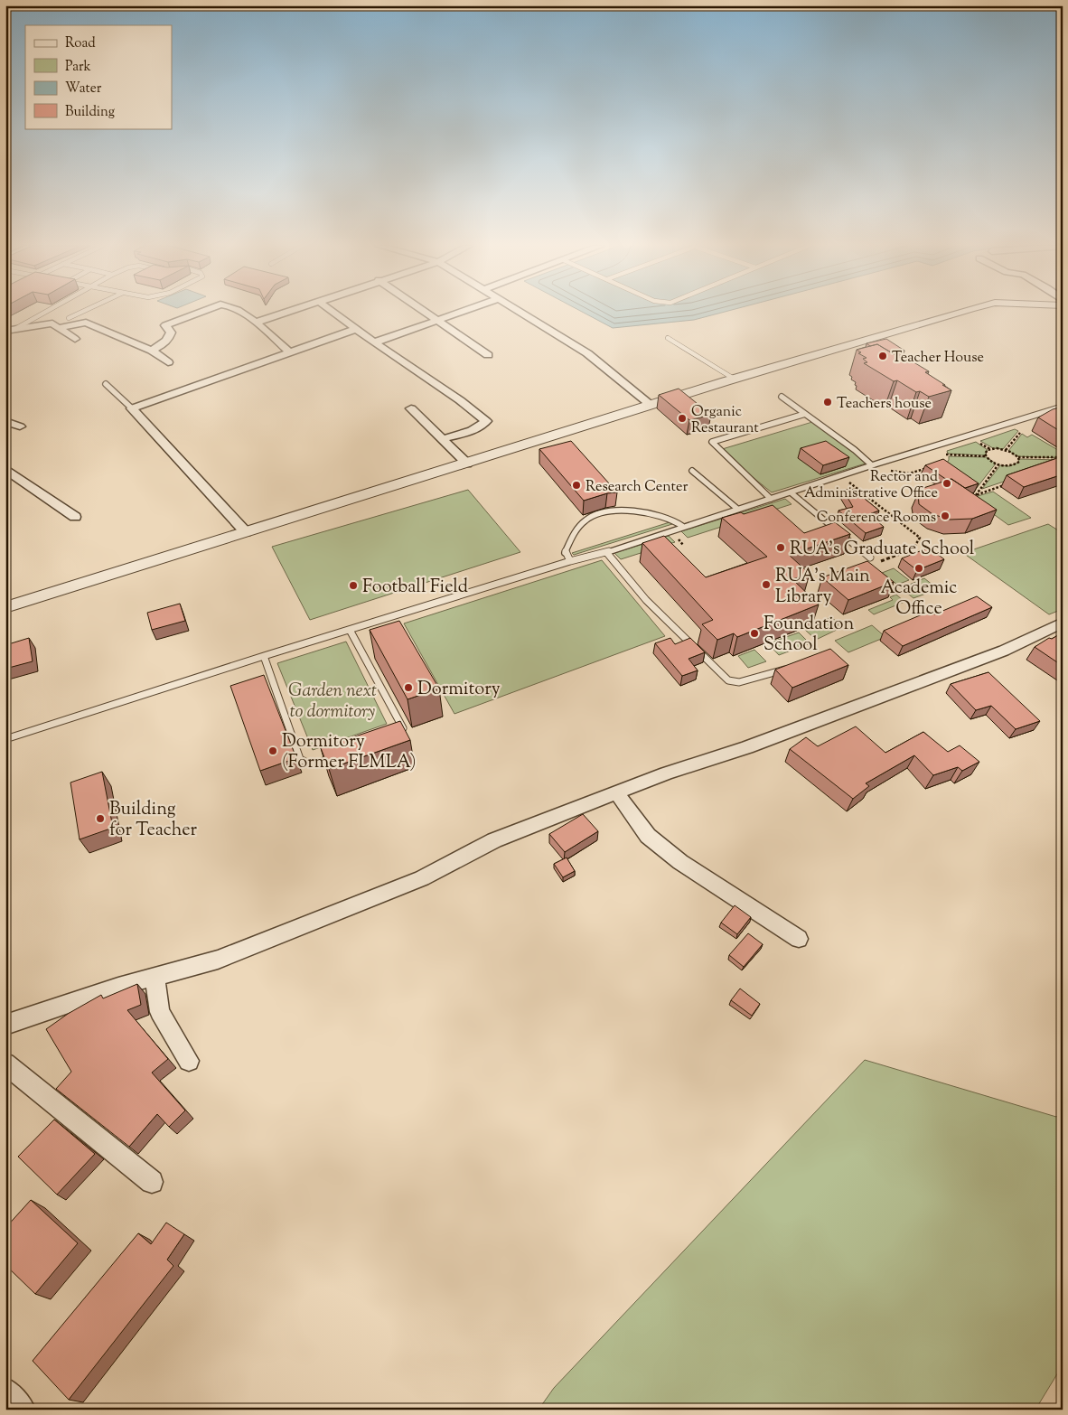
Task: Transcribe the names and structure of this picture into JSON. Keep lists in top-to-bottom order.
{
  "parks": ["Garden next to dormitory"],
  "places": [
    "Teacher House",
    "Teachers house",
    "Organic Restaurant",
    "Rector and Administrative Office",
    "Research Center",
    "Conference Rooms",
    "RUA's Graduate School",
    "Academic Office",
    "RUA's Main Library",
    "Football Field",
    "Foundation School",
    "Dormitory",
    "Dormitory (Former FLMLA)",
    "Building for Teacher"
  ],
  "legend": [
    "Road",
    "Park",
    "Water",
    "Building"
  ]
}
